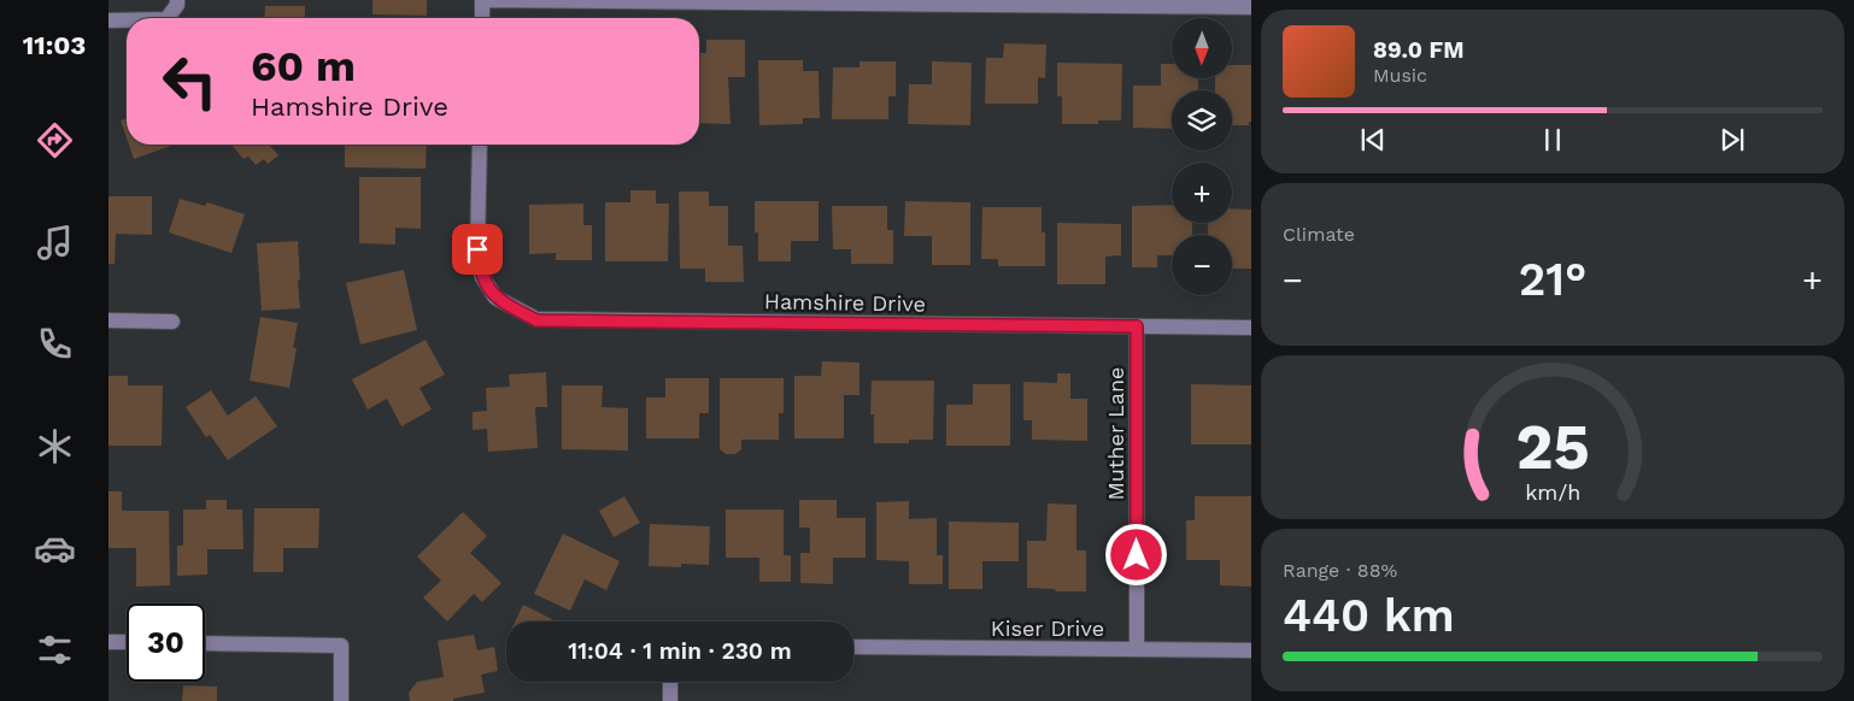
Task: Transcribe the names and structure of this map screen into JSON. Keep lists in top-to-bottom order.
{
  "streets": {
    "street": ["Hamshire Drive", "Muther Lane", "Kiser Drive"]
  },
  "crossings": [
    ["Hamshire Drive", "Muther Lane"],
    ["Muther Lane", "Kiser Drive"]
  ],
  "north": "bottom",
  "page": {
    "tabs": "11:03",
    "map_buttons": ["+", "−"],
    "turn": ["60 m", "Hamshire Drive"],
    "song": ["89.0 FM", "Music"],
    "tile": [
      "Climate",
      ["Range · 88%", "440 km"]
    ],
    "heat": ["−", "21°", "+"],
    "limit": "30",
    "trip": "11:04 · 1 min · 230 m",
    "gauge": ["25", "km/h"]
  }
}
